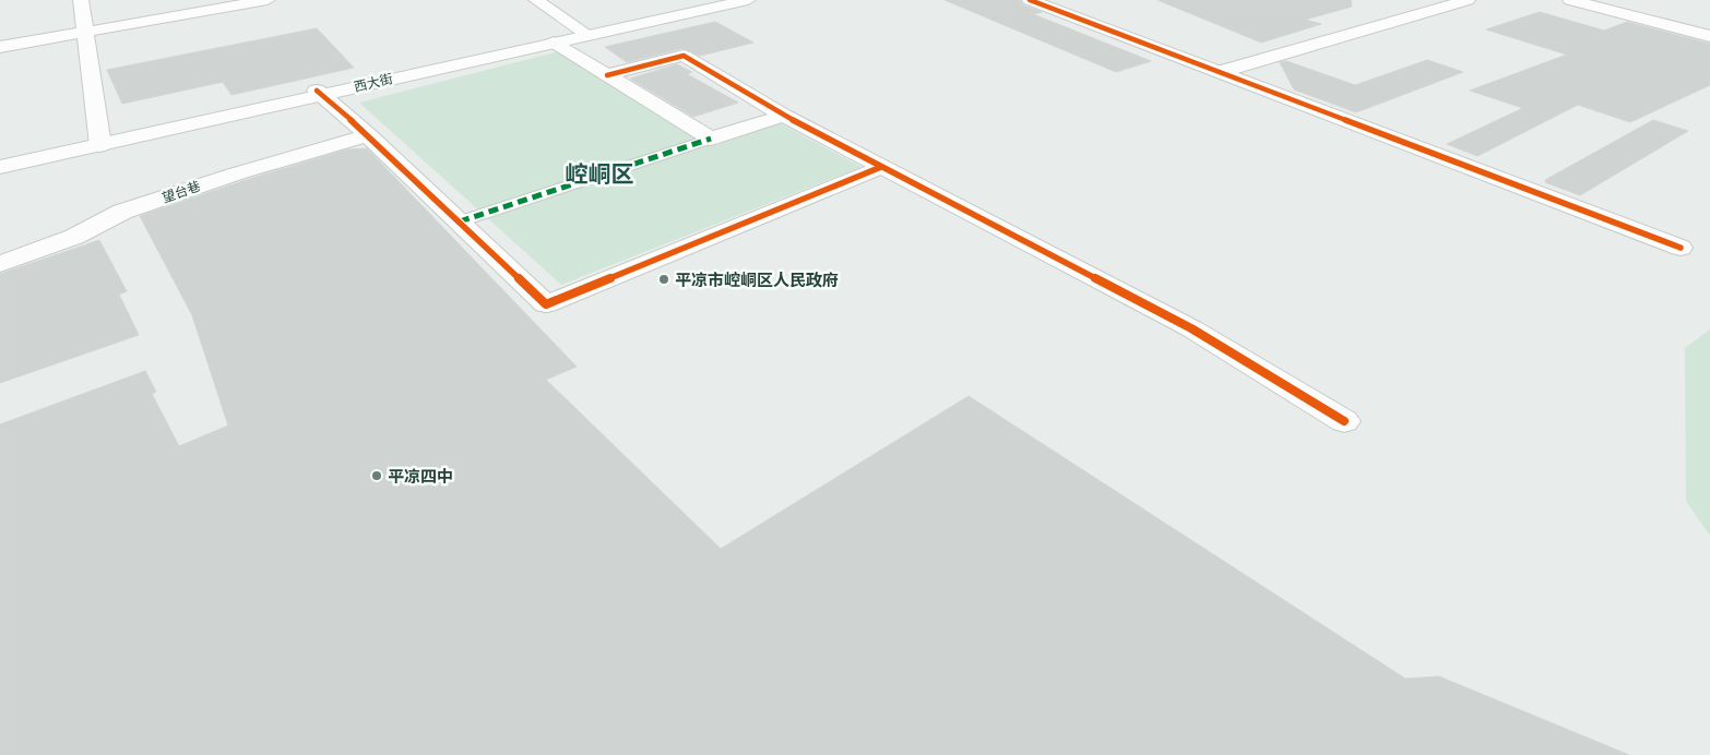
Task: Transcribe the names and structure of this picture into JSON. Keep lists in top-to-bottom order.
{
  "streets": {
    "street": ["西大街", "望台巷"]
  },
  "districts": ["崆峒区"],
  "places": ["平凉市崆峒区人民政府", "平凉四中"]
}
